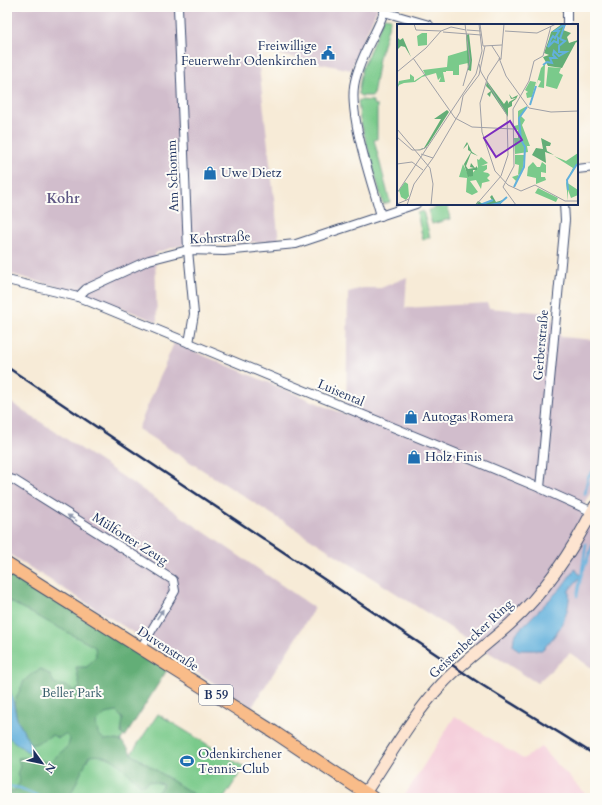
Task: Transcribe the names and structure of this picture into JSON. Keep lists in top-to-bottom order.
{
  "streets": {
    "main road": ["Geistenbecker Ring", "Duvenstraße", "B 59"],
    "street": [
      "Am Schomm",
      "Kohrstraße",
      "Gerberstraße",
      "Luisental",
      "Mülforter Zeug"
    ]
  },
  "crossings": [
    ["Am Schomm", "Kohrstraße"],
    ["Am Schomm", "Luisental"],
    ["Kohrstraße", "Luisental"],
    ["Gerberstraße", "Luisental"],
    ["Luisental", "Geistenbecker Ring"],
    ["Mülforter Zeug", "Duvenstraße"],
    ["Geistenbecker Ring", "Duvenstraße"]
  ],
  "districts": ["Kohr"],
  "parks": ["Beller Park"],
  "places": {
    "public building": ["Freiwillige Feuerwehr Odenkirchen"],
    "shop": ["Uwe Dietz", "Autogas Romera", "Holz Finis"],
    "sports": ["Odenkirchener Tennis-Club"]
  },
  "north": "bottom right"
}
